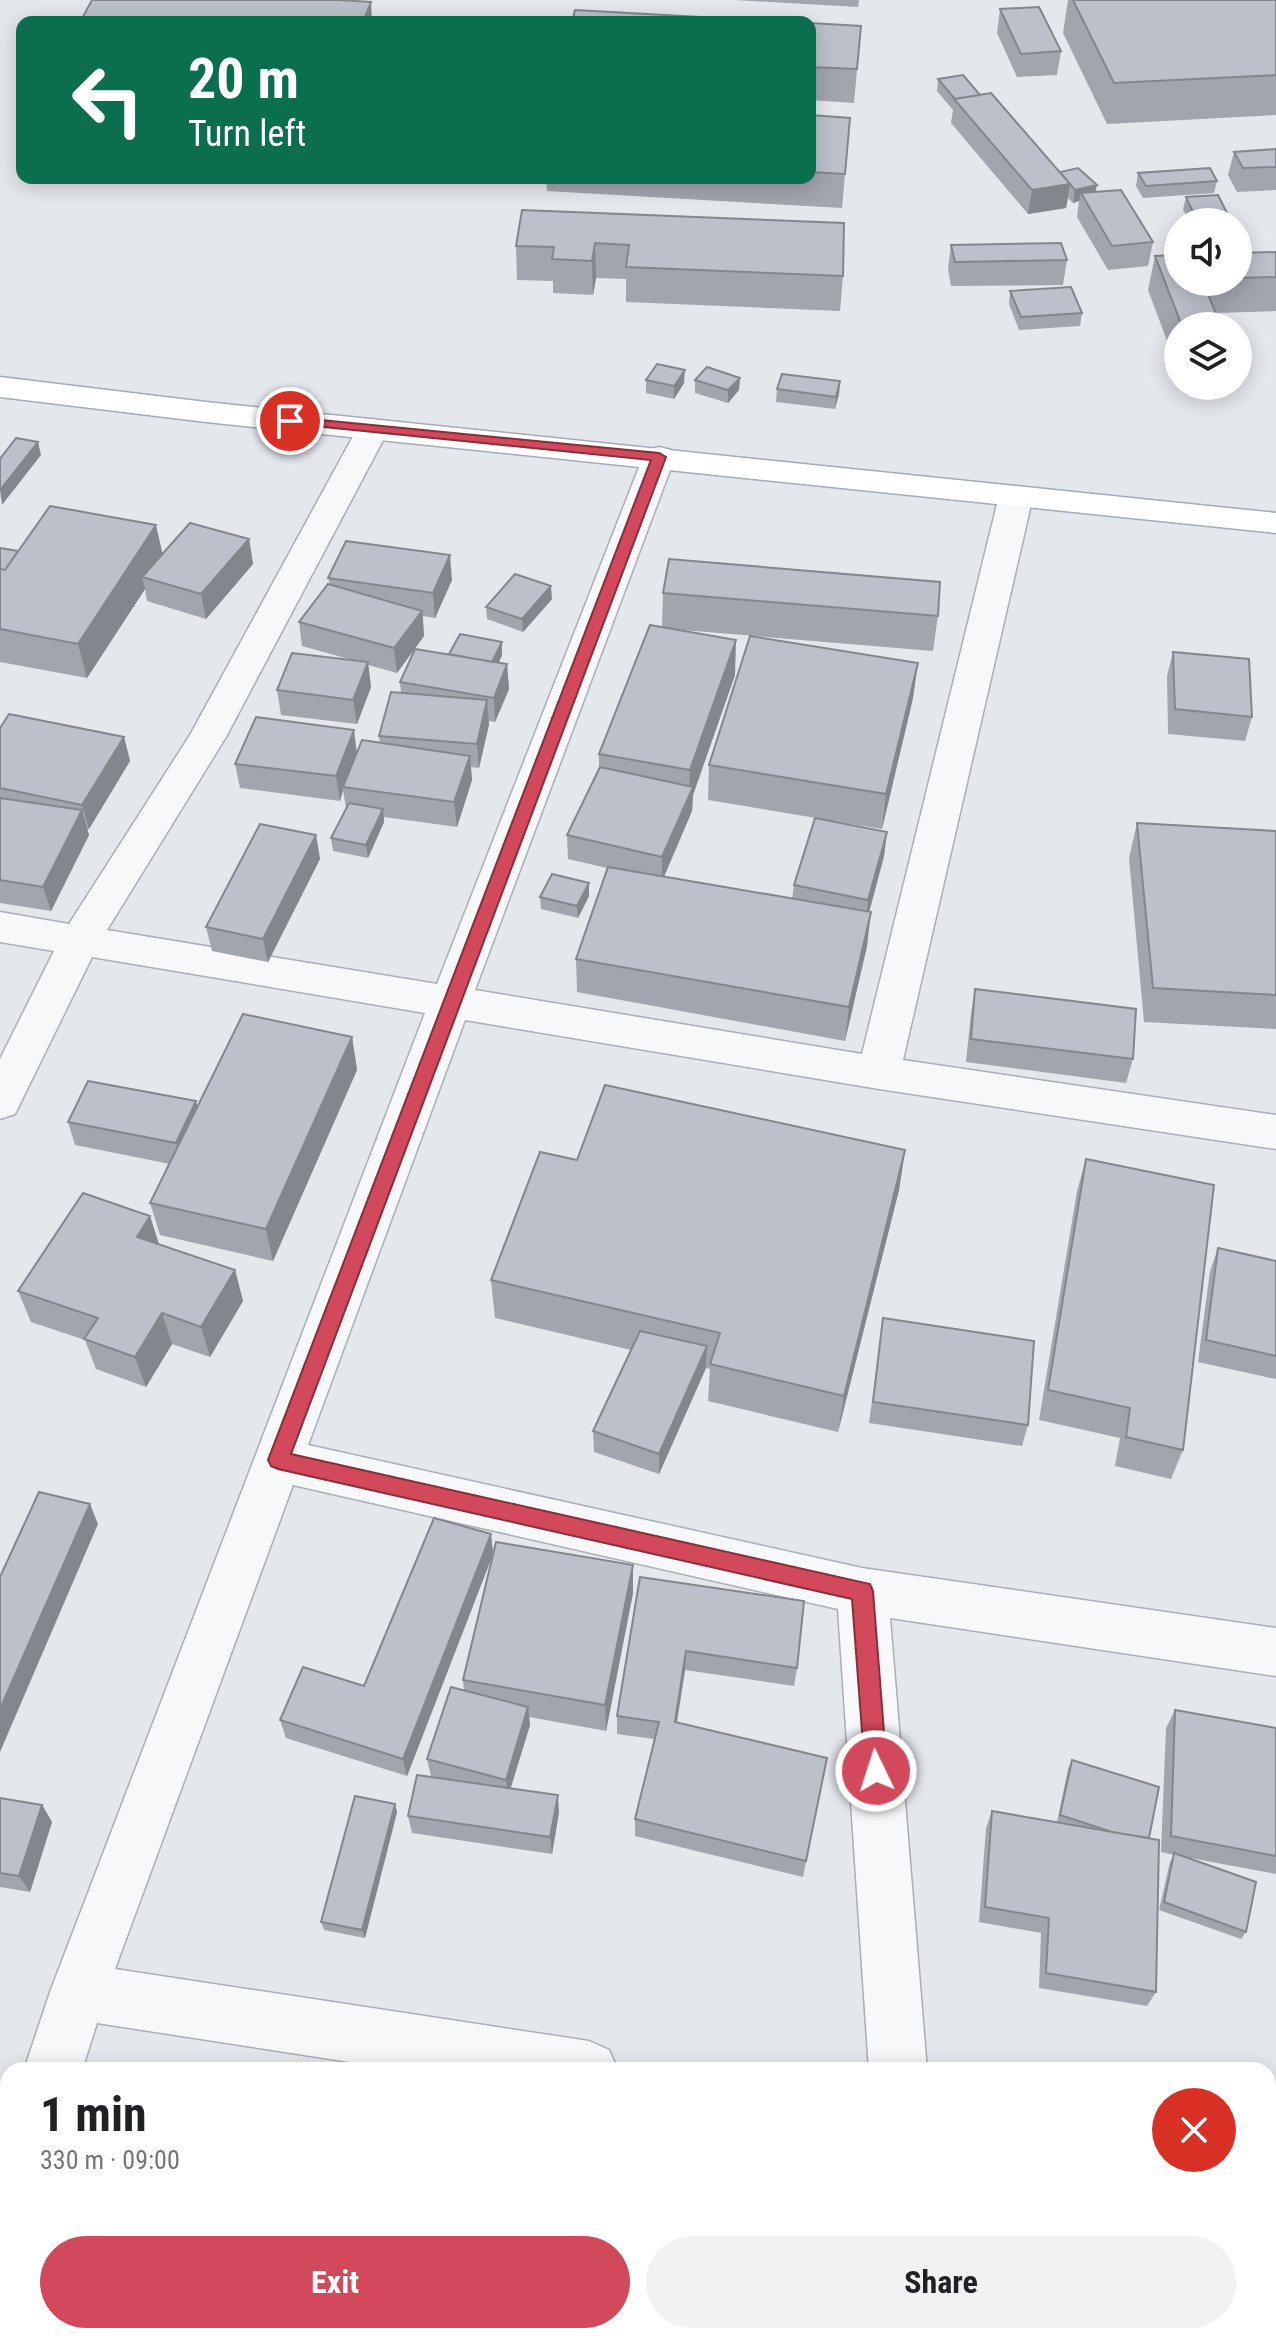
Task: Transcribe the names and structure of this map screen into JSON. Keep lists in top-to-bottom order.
{
  "page": {
    "turn": ["20 m", "Turn left"],
    "heading": ["1 min", "330 m · 09:00"],
    "buttons": ["Exit", "Share"]
  }
}
